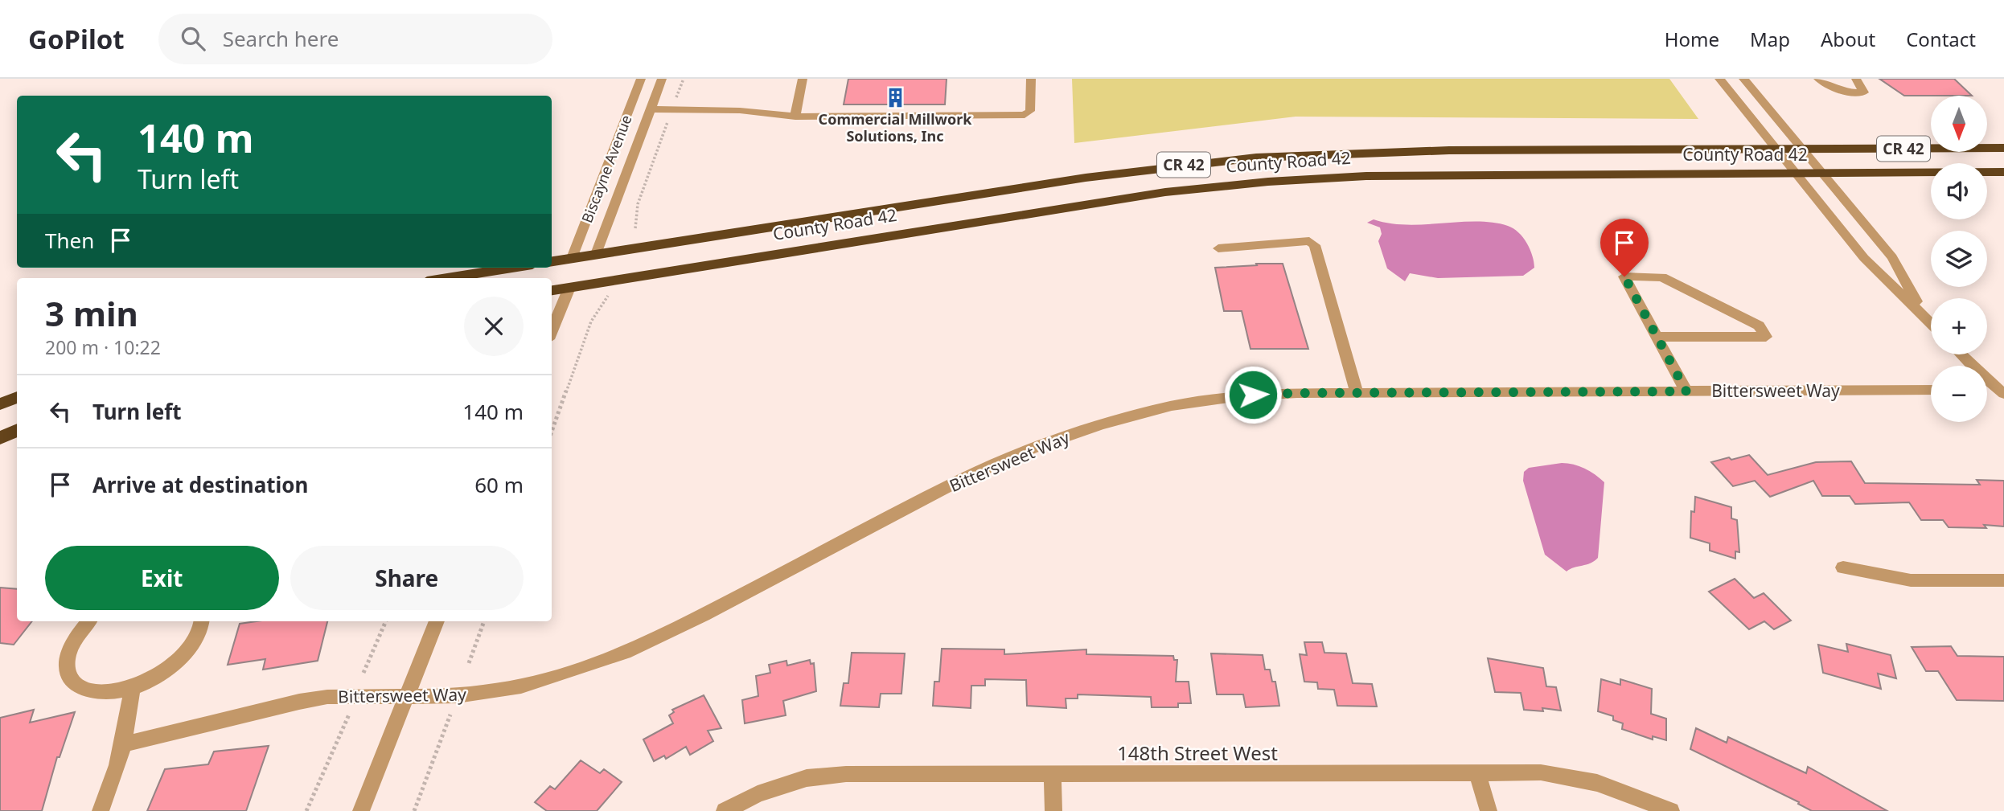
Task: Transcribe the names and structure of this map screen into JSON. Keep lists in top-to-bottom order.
{
  "streets": {
    "highway": ["CR 42", "County Road 42"],
    "street": ["Biscayne Avenue", "Bittersweet Way", "148th Street West"]
  },
  "crossings": [
    ["County Road 42", "Biscayne Avenue"]
  ],
  "places": {
    "building": ["Commercial Millwork Solutions, Inc"]
  },
  "north": "bottom",
  "page": {
    "header": "GoPilot",
    "search": "Search here",
    "nav": [
      "Home",
      "Map",
      "About",
      "Contact"
    ],
    "map_buttons": ["+", "−"],
    "turn": ["140 m", "Turn left"],
    "then": "Then",
    "heading": ["3 min", "200 m · 10:22"],
    "list": [
      {
        "name": "Turn left",
        "value": "140 m"
      },
      {
        "name": "Arrive at destination",
        "value": "60 m"
      }
    ],
    "buttons": ["Exit", "Share"]
  }
}
